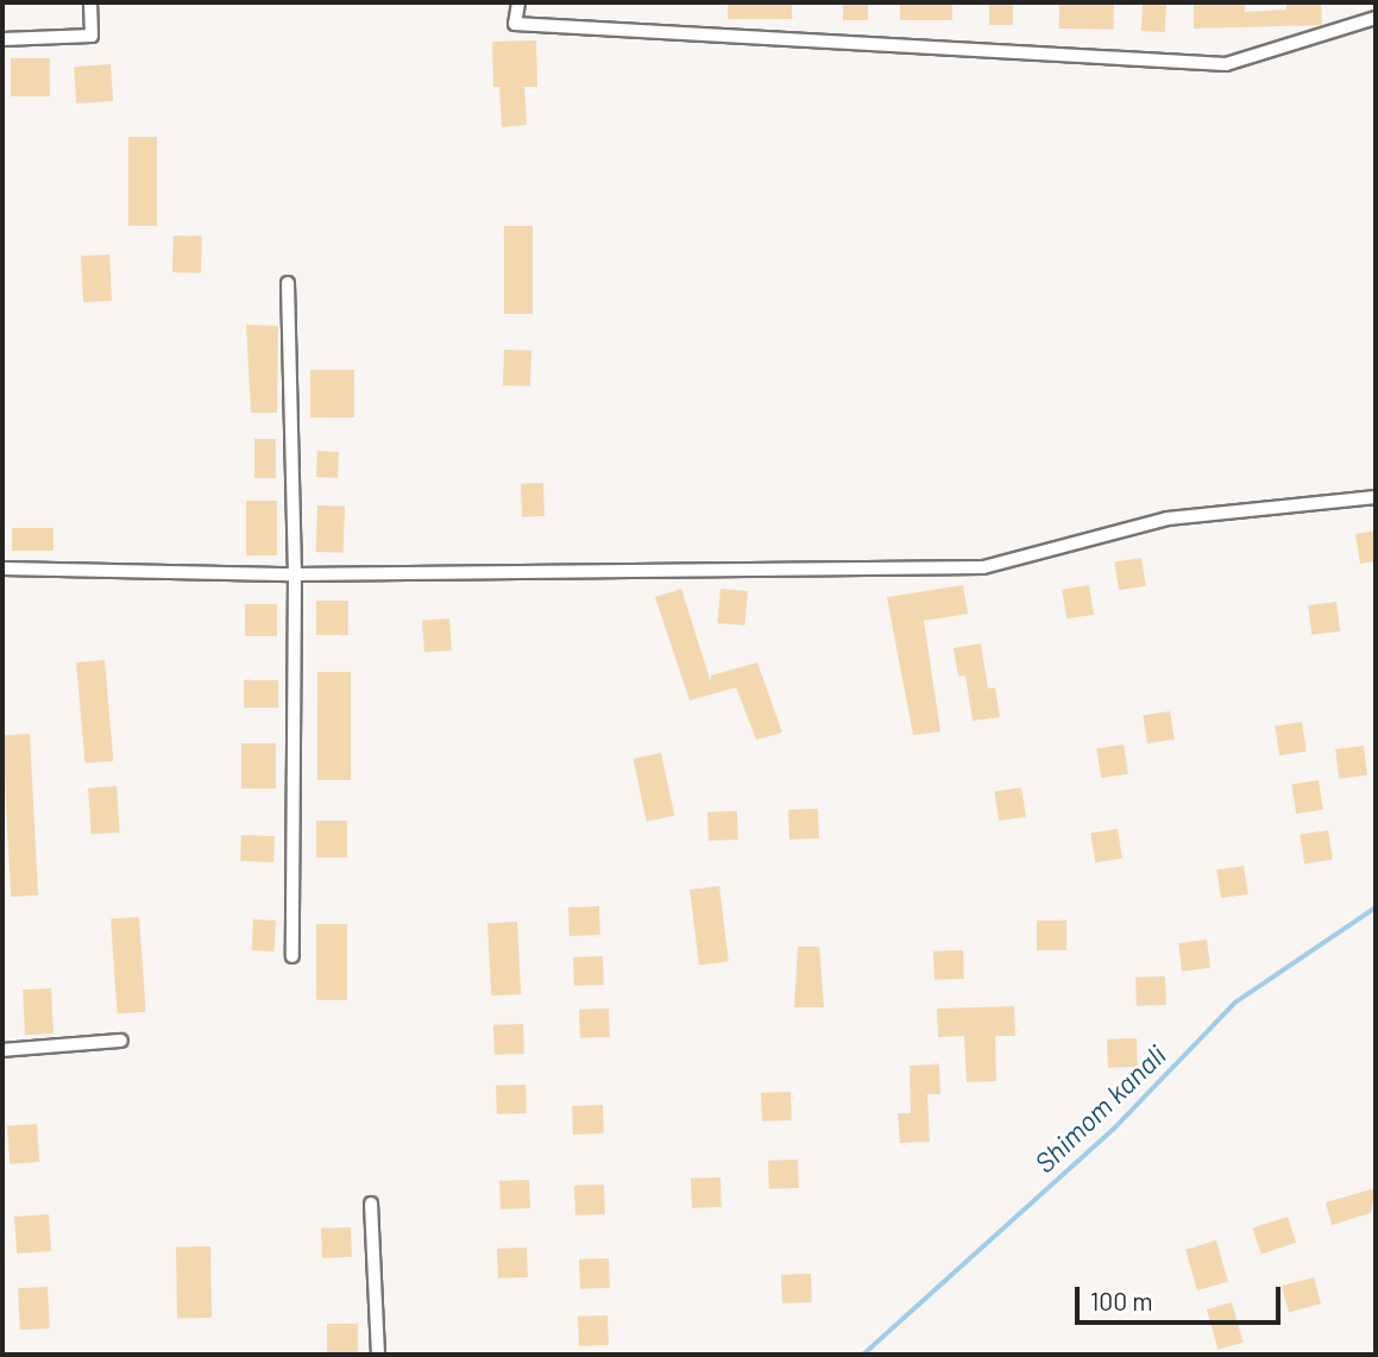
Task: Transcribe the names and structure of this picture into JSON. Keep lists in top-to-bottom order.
{
  "water": ["Shimom kanali"],
  "scale_bar": "100 m"
}
